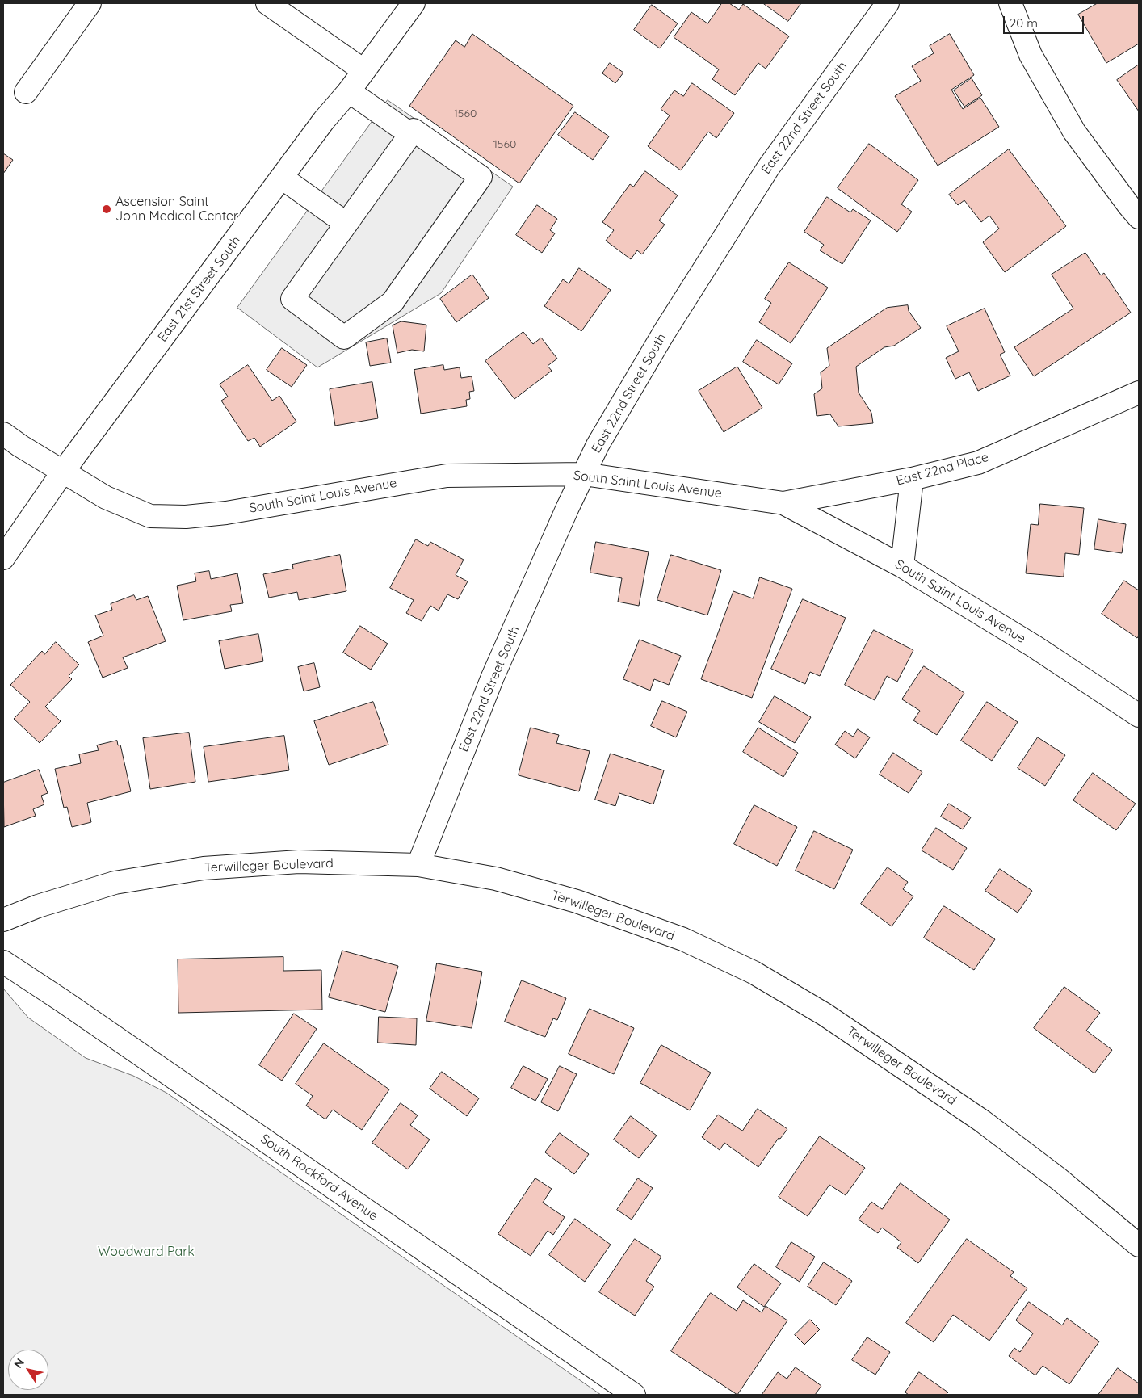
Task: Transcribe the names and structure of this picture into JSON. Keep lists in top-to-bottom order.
{
  "streets": {
    "street": [
      "East 22nd Street South",
      "East 21st Street South",
      "East 22nd Place",
      "South Saint Louis Avenue",
      "Terwilleger Boulevard",
      "South Rockford Avenue"
    ]
  },
  "crossings": [
    ["East 22nd Street South", "South Saint Louis Avenue"],
    ["East 22nd Street South", "Terwilleger Boulevard"],
    ["East 21st Street South", "South Saint Louis Avenue"],
    ["East 22nd Place", "South Saint Louis Avenue"]
  ],
  "parks": ["Woodward Park"],
  "places": ["Ascension Saint John Medical Center"],
  "house_numbers": ["1560", "1560"],
  "scale_bar": "20 m",
  "north": "top left"
}
